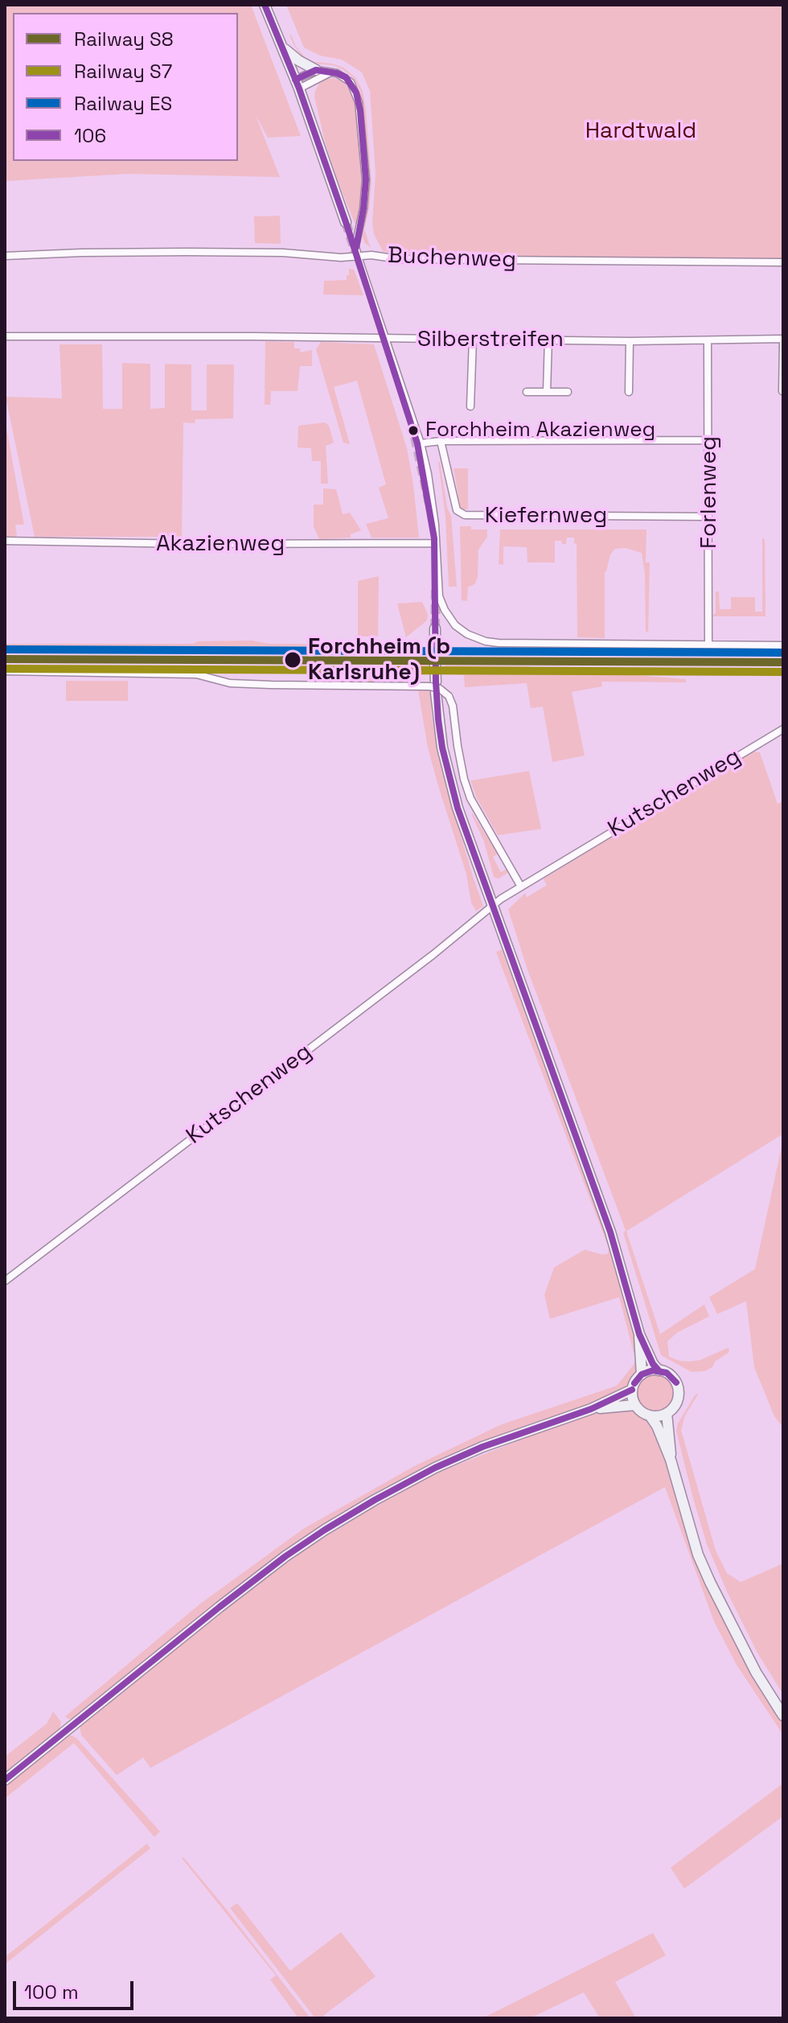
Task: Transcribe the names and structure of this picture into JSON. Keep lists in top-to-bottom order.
{
  "streets": {
    "street": [
      "Buchenweg",
      "Silberstreifen",
      "Forlenweg",
      "Kiefernweg",
      "Akazienweg",
      "Kutschenweg"
    ]
  },
  "crossings": [
    ["Silberstreifen", "Forlenweg"],
    ["Forlenweg", "Kiefernweg"]
  ],
  "parks": ["Hardtwald"],
  "places": ["Forchheim Akazienweg", "Forchheim (b Karlsruhe)"],
  "lines": [
    "transit line 106",
    "rail line ES",
    "rail line S8",
    "rail line S7"
  ],
  "legend": [
    "Railway S8",
    "Railway S7",
    "Railway ES",
    "106"
  ],
  "scale_bar": "100 m"
}
